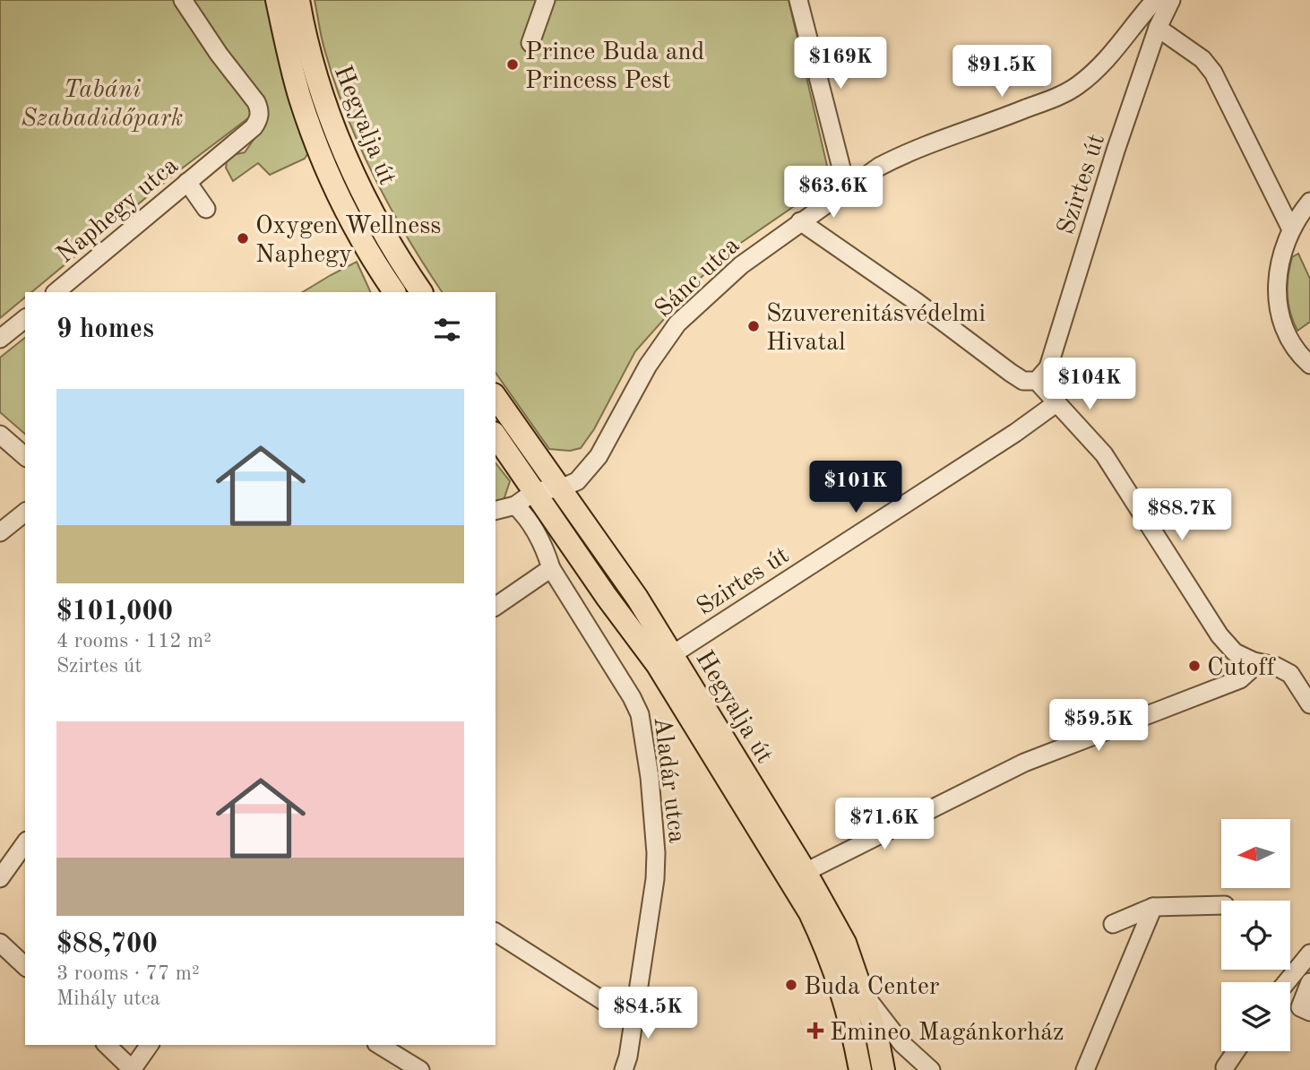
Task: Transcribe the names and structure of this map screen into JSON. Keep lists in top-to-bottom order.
{
  "streets": {
    "main road": ["Hegyalja út"],
    "street": [
      "Szirtes út",
      "Naphegy utca",
      "Sánc utca",
      "Aladár utca"
    ]
  },
  "crossings": [
    ["Hegyalja út", "Szirtes út"],
    ["Hegyalja út", "Sánc utca"]
  ],
  "parks": ["Tabáni Szabadidőpark"],
  "places": {
    "other": [
      "Prince Buda and Princess Pest",
      "Oxygen Wellness Naphegy",
      "Szuverenitásvédelmi Hivatal",
      "Cutoff",
      "Buda Center"
    ],
    "health": ["Emineo Magánkorház"]
  },
  "north": "left",
  "page": {
    "price": [
      "$169K",
      "$91.5K",
      "$63.6K",
      "$104K",
      "$101K",
      "$88.7K",
      "$59.5K",
      "$71.6K",
      "$84.5K"
    ],
    "heading": "9 homes",
    "list": [
      {
        "name": "$101,000",
        "note": "4 rooms · 112 m² · Szirtes út"
      },
      {
        "name": "$88,700",
        "note": "3 rooms · 77 m² · Mihály utca"
      }
    ]
  }
}
